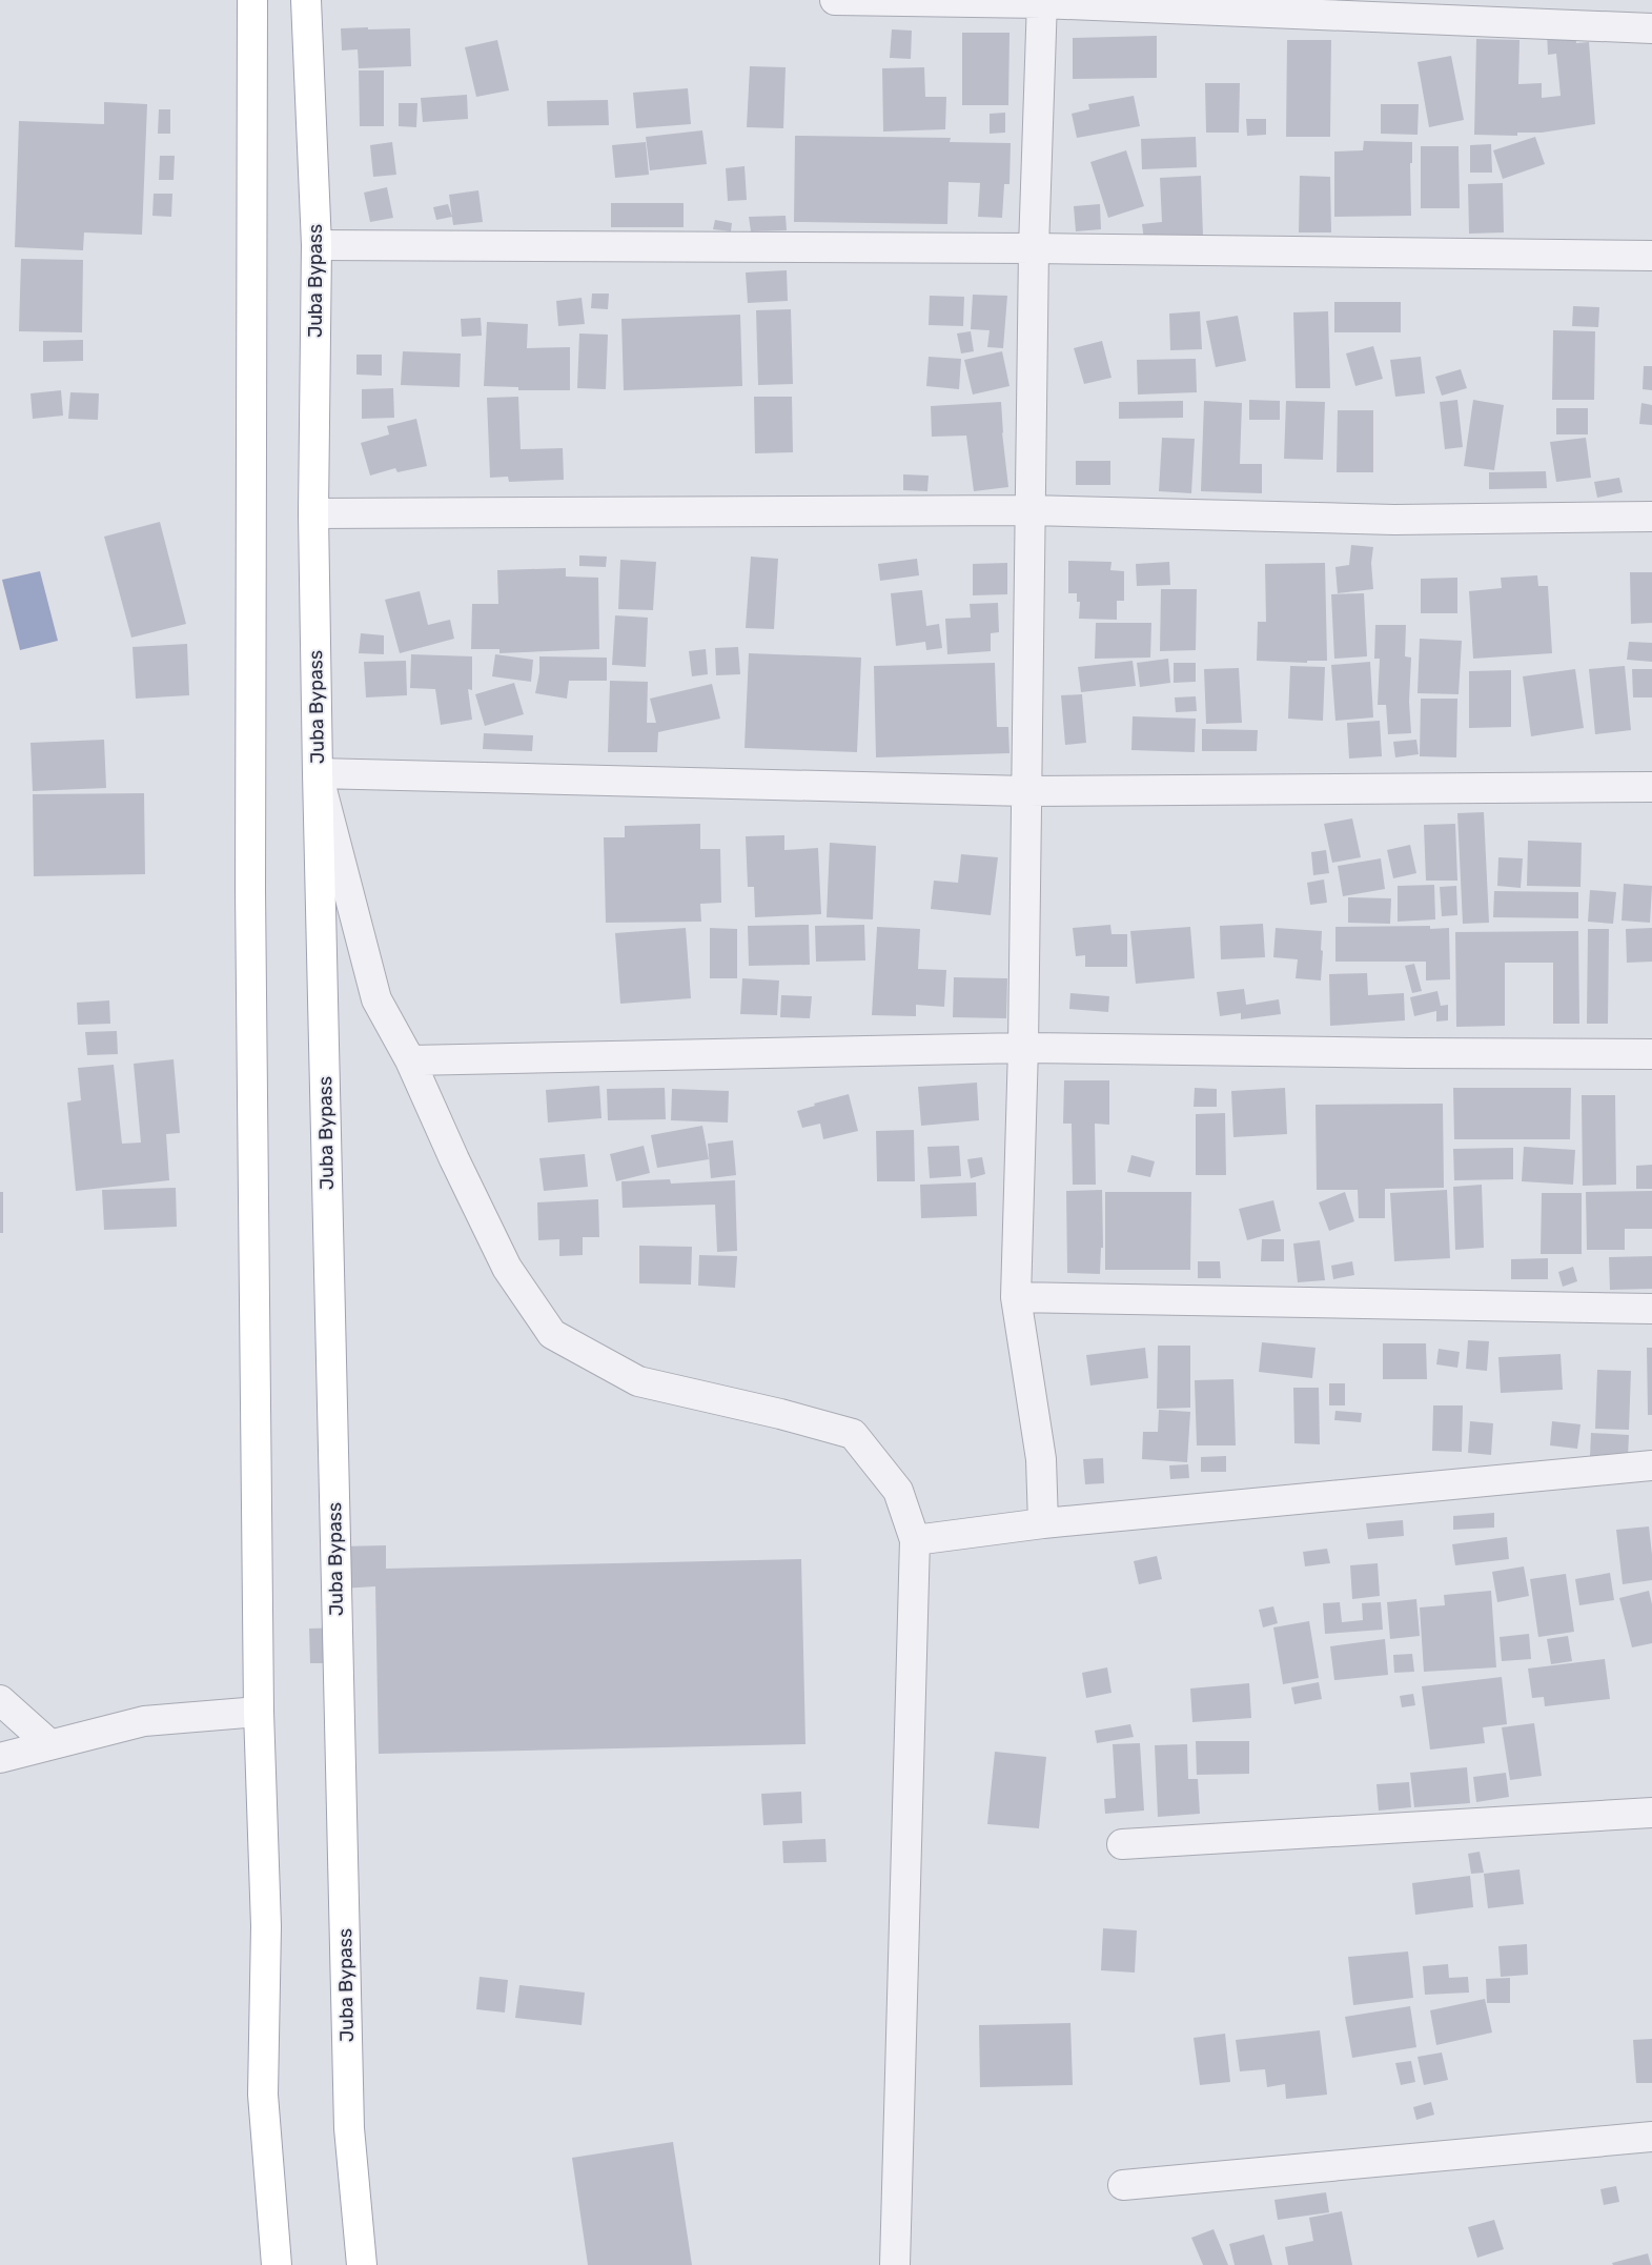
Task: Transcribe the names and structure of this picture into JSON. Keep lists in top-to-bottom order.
{
  "streets": {
    "main road": ["Juba Bypass"]
  }
}
